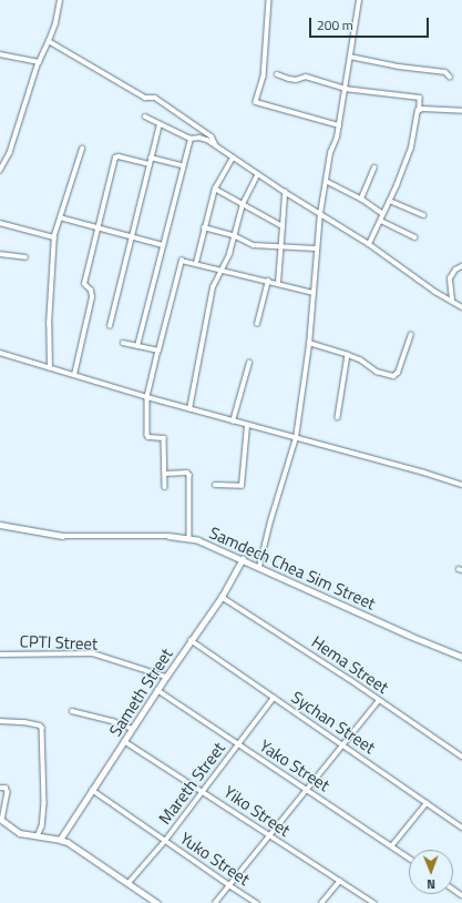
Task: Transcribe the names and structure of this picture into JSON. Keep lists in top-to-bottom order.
{
  "streets": {
    "street": [
      "Samdech Chea Sim Street",
      "CPTI Street",
      "Hema Street",
      "Sameth Street",
      "Sychan Street",
      "Yako Street",
      "Mareth Street",
      "Yiko Street",
      "Yuko Street"
    ]
  },
  "crossings": [
    ["Samdech Chea Sim Street", "Sameth Street"],
    ["CPTI Street", "Sameth Street"],
    ["Hema Street", "Sameth Street"],
    ["Sameth Street", "Sychan Street"],
    ["Sameth Street", "Yako Street"],
    ["Sameth Street", "Yiko Street"],
    ["Sameth Street", "Yuko Street"],
    ["Sychan Street", "Mareth Street"],
    ["Yako Street", "Mareth Street"],
    ["Mareth Street", "Yiko Street"],
    ["Mareth Street", "Yuko Street"]
  ],
  "scale_bar": "200 m",
  "north": "bottom"
}
